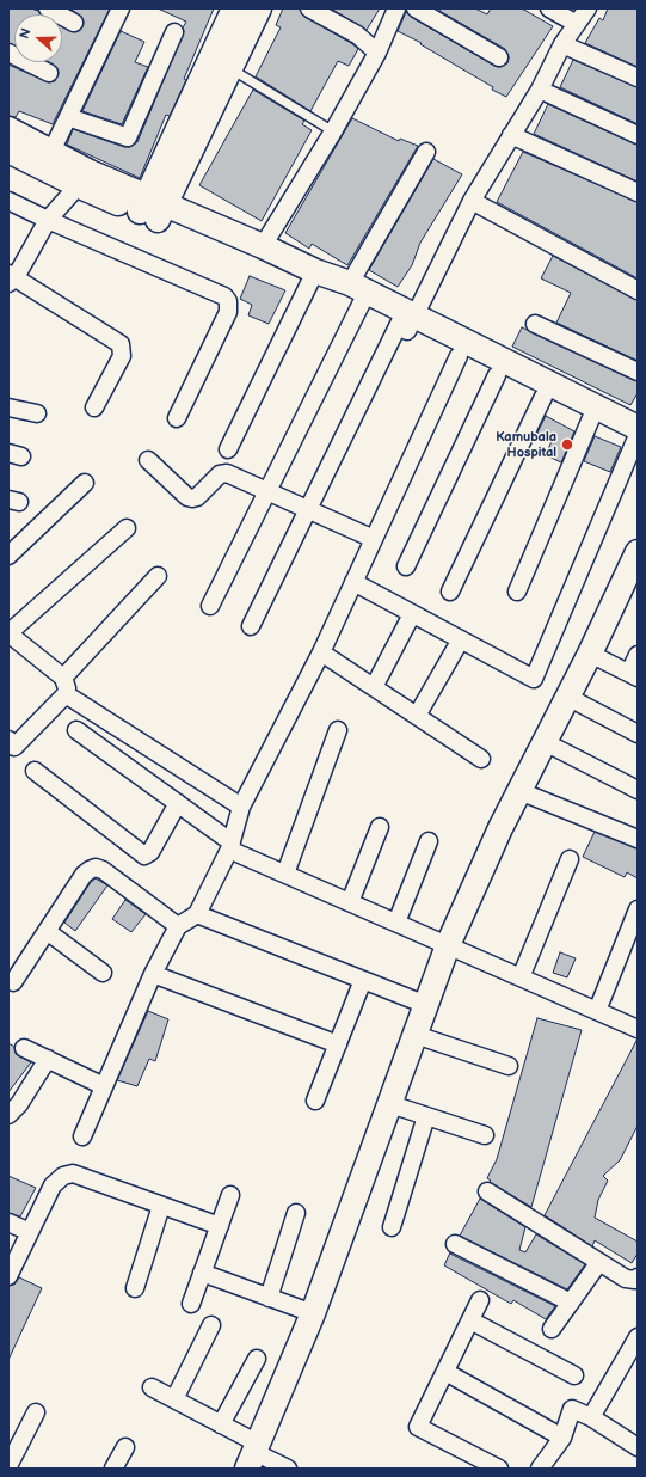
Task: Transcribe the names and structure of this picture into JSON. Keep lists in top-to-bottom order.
{
  "places": ["Kamubala Hospital"],
  "north": "left"
}
